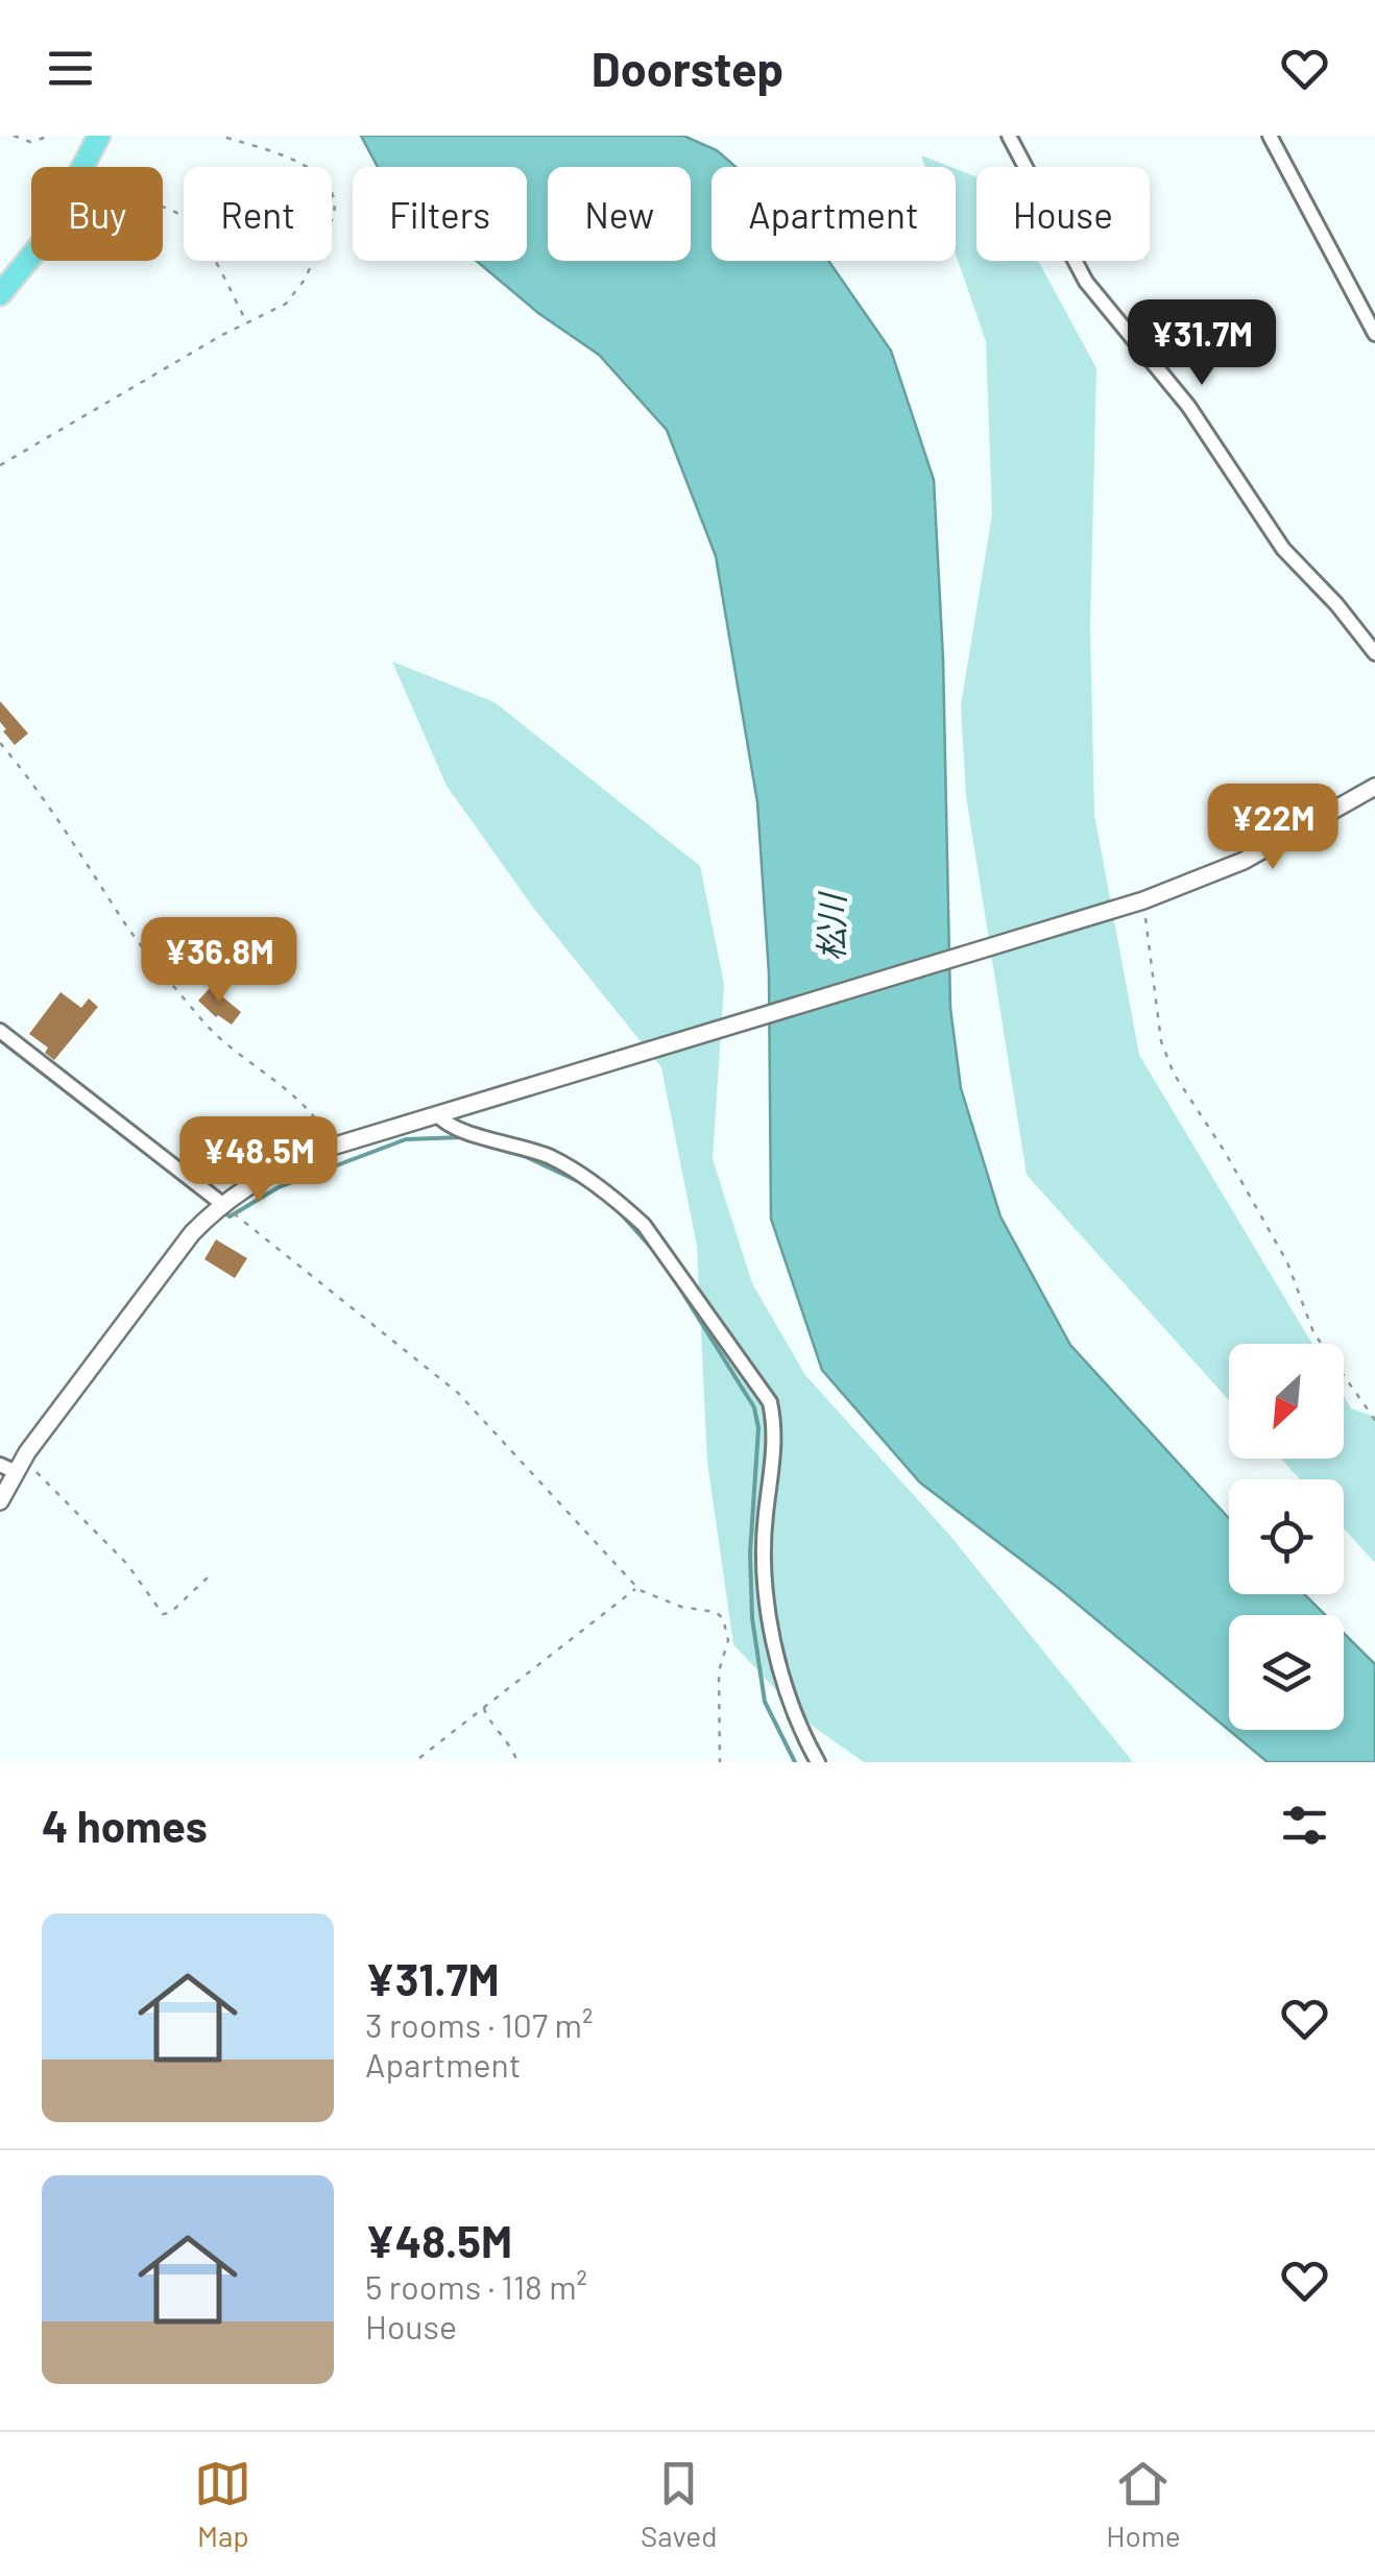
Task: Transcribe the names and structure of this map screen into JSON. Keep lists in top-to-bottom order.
{
  "water": ["松川"],
  "north": "bottom left",
  "page": {
    "header": "Doorstep",
    "chip": [
      "Buy",
      "Rent",
      "Filters",
      "New",
      "Apartment",
      "House"
    ],
    "price": [
      "¥31.7M",
      "¥22M",
      "¥36.8M",
      "¥48.5M"
    ],
    "heading": "4 homes",
    "list": [
      {
        "name": "¥31.7M",
        "note": "3 rooms · 107 m² · Apartment"
      },
      {
        "name": "¥48.5M",
        "note": "5 rooms · 118 m² · House"
      }
    ],
    "tabs": ["Map", "Saved", "Home"]
  }
}
